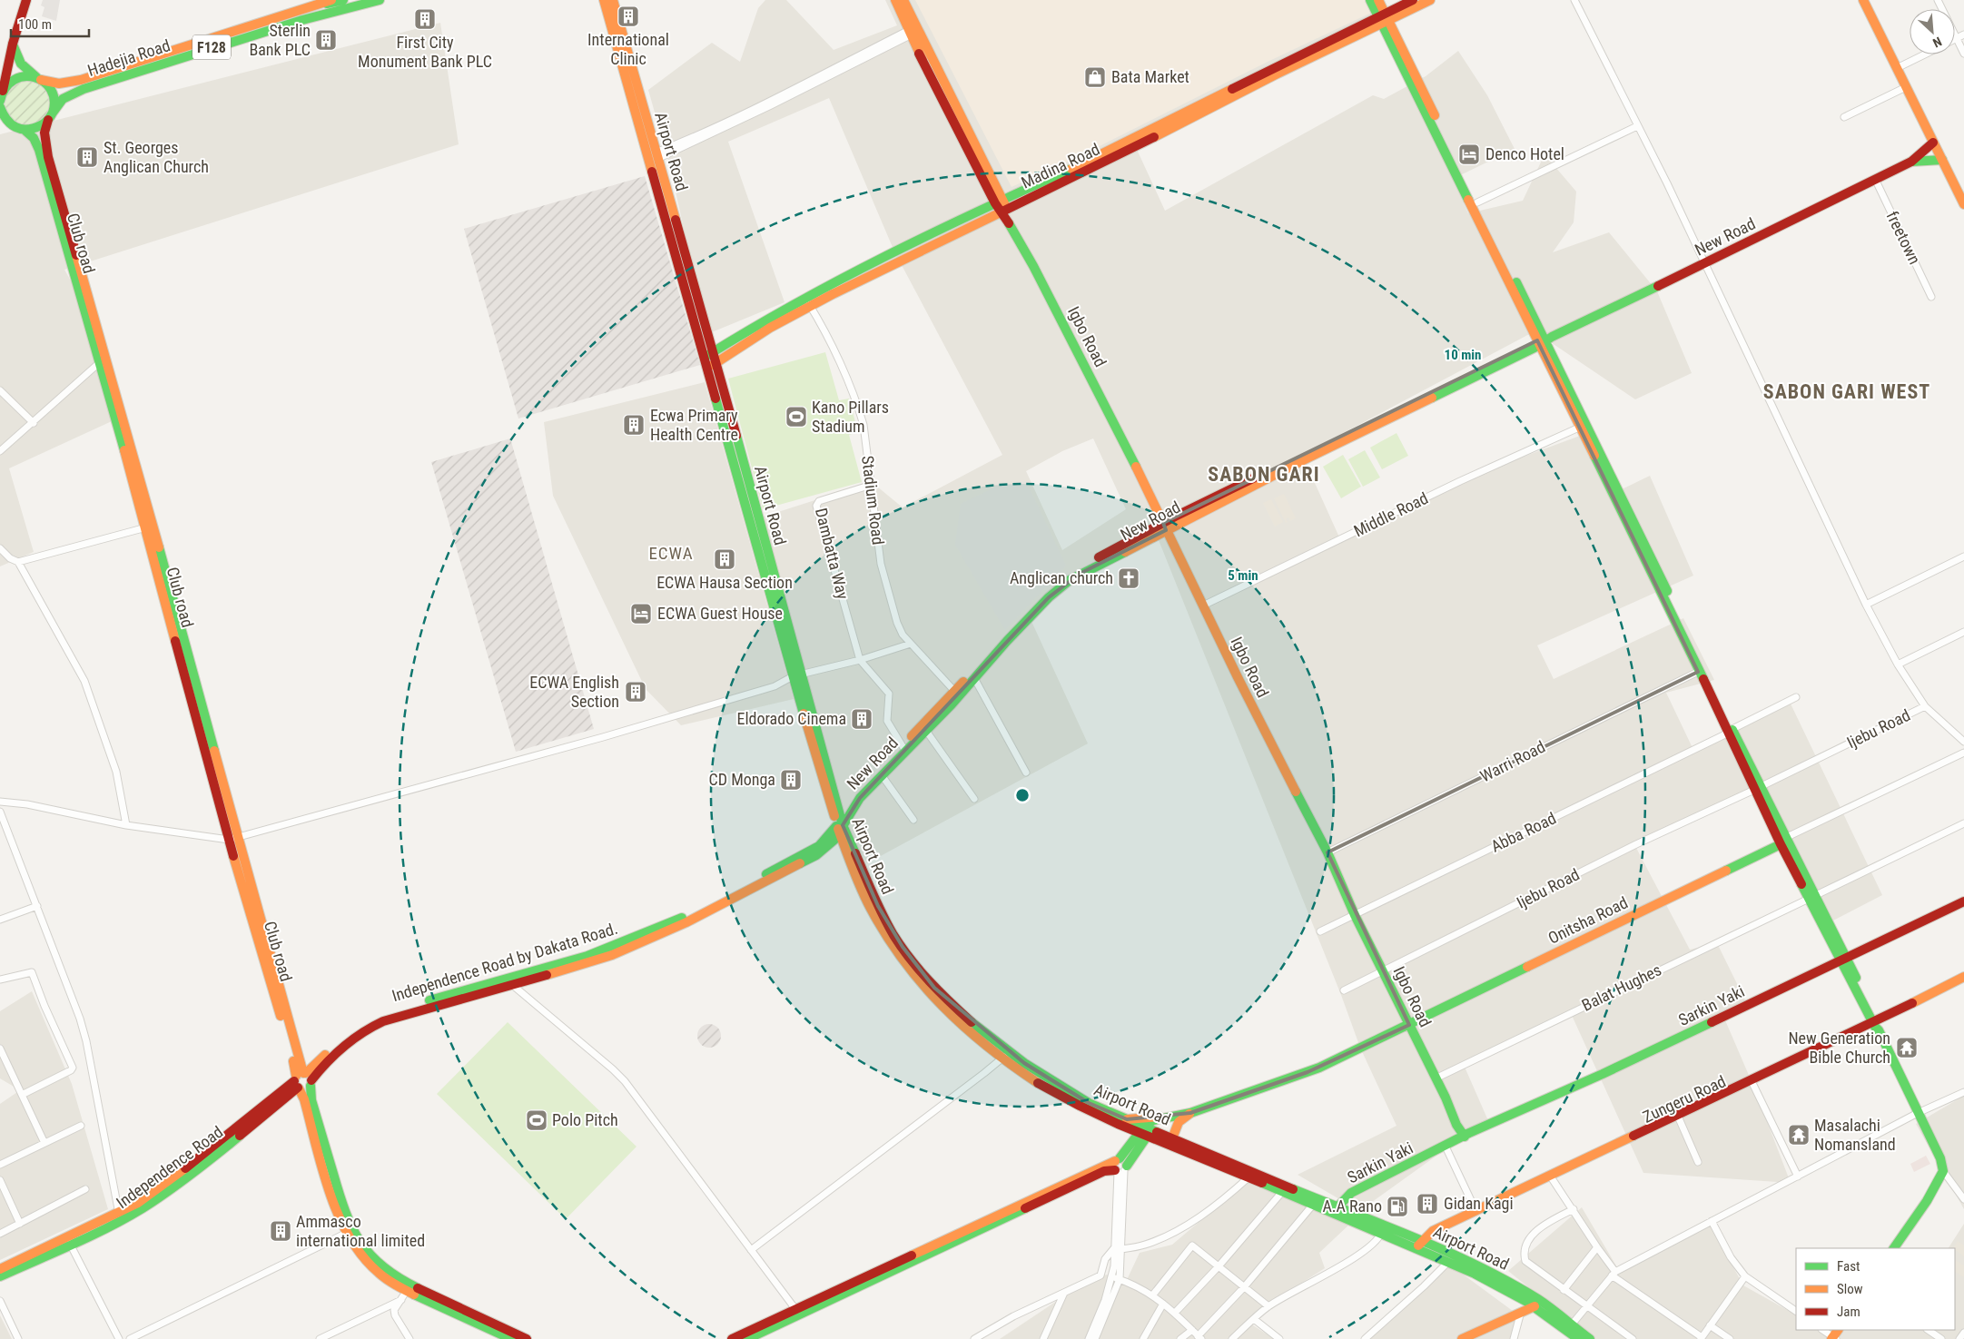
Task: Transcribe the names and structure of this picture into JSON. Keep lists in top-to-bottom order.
{
  "streets": {
    "main road": [
      "F128",
      "Hadejia Road",
      "Airport Road",
      "Madina Road",
      "New Road",
      "Club road",
      "Igbo Road",
      "Onitsha Road",
      "Independence Road by Dakata Road.",
      "Sarkin Yaki",
      "Zungeru Road",
      "Independence Road"
    ],
    "street": [
      "freetown",
      "Stadium Road",
      "Middle Road",
      "Dambatta Way",
      "Ijebu Road",
      "Warri Road",
      "Abba Road",
      "Balat Hughes"
    ]
  },
  "crossings": [
    ["F128", "Hadejia Road"],
    ["F128", "Club road"],
    ["Airport Road", "Madina Road"],
    ["Airport Road", "New Road"],
    ["Airport Road", "Independence Road by Dakata Road."],
    ["Airport Road", "Sarkin Yaki"],
    ["Airport Road", "Zungeru Road"],
    ["Madina Road", "Igbo Road"],
    ["Madina Road", "Stadium Road"],
    ["New Road", "freetown"],
    ["New Road", "Igbo Road"],
    ["New Road", "Stadium Road"],
    ["New Road", "Independence Road by Dakata Road."],
    ["Club road", "Independence Road by Dakata Road."],
    ["Club road", "Independence Road"],
    ["Igbo Road", "Middle Road"],
    ["Igbo Road", "Ijebu Road"],
    ["Igbo Road", "Warri Road"],
    ["Igbo Road", "Abba Road"],
    ["Igbo Road", "Onitsha Road"],
    ["Igbo Road", "Balat Hughes"],
    ["Igbo Road", "Sarkin Yaki"],
    ["Stadium Road", "Dambatta Way"],
    ["Independence Road by Dakata Road.", "Independence Road"]
  ],
  "districts": ["SABON GARI WEST", "SABON GARI", "ECWA"],
  "places": {
    "building": [
      "International Clinic",
      "First City Monument Bank PLC",
      "Sterlin Bank PLC",
      "St. Georges Anglican Church",
      "Ecwa Primary Health Centre",
      "ECWA Hausa Section",
      "ECWA English Section",
      "Eldorado Cinema",
      "CD Monga",
      "Gidan Kagi",
      "Ammasco international limited"
    ],
    "shop": ["Bata Market"],
    "hotel": ["Denco Hotel", "ECWA Guest House"],
    "sports": ["Kano Pillars Stadium", "Polo Pitch"],
    "church": ["Anglican church"],
    "temple": ["New Generation Bible Church", "Masalachi Nomansland"],
    "fuel station": ["A.A Rano"]
  },
  "legend": ["Fast", "Slow", "Jam"],
  "scale_bar": "100 m",
  "north": "bottom right",
  "rings": ["10 min", "5 min"]
}
